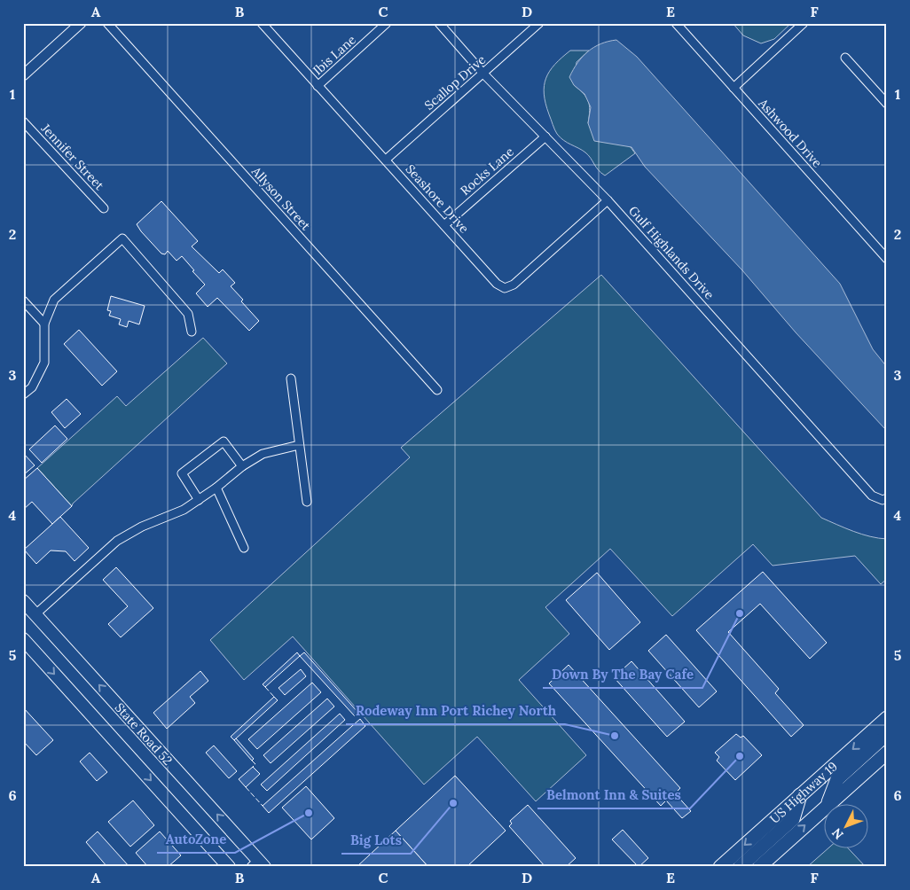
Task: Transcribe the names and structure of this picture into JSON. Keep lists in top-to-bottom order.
{
  "streets": {
    "highway": ["US Highway 19"],
    "main road": ["State Road 52"],
    "street": [
      "Ibis Lane",
      "Scallop Drive",
      "Ashwood Drive",
      "Jennifer Street",
      "Rocks Lane",
      "Allyson Street",
      "Seashore Drive",
      "Gulf Highlands Drive"
    ]
  },
  "crossings": [
    ["Ibis Lane", "Seashore Drive"],
    ["Scallop Drive", "Seashore Drive"],
    ["Scallop Drive", "Gulf Highlands Drive"],
    ["Rocks Lane", "Seashore Drive"],
    ["Rocks Lane", "Gulf Highlands Drive"],
    ["Seashore Drive", "Gulf Highlands Drive"]
  ],
  "places": [
    "Down By The Bay Cafe",
    "Rodeway Inn Port Richey North",
    "Belmont Inn & Suites",
    "Big Lots",
    "AutoZone"
  ],
  "north": "bottom left",
  "grid": {
    "columns": [
      "A",
      "B",
      "C",
      "D",
      "E",
      "F"
    ],
    "rows": [
      "1",
      "2",
      "3",
      "4",
      "5",
      "6"
    ]
  }
}
